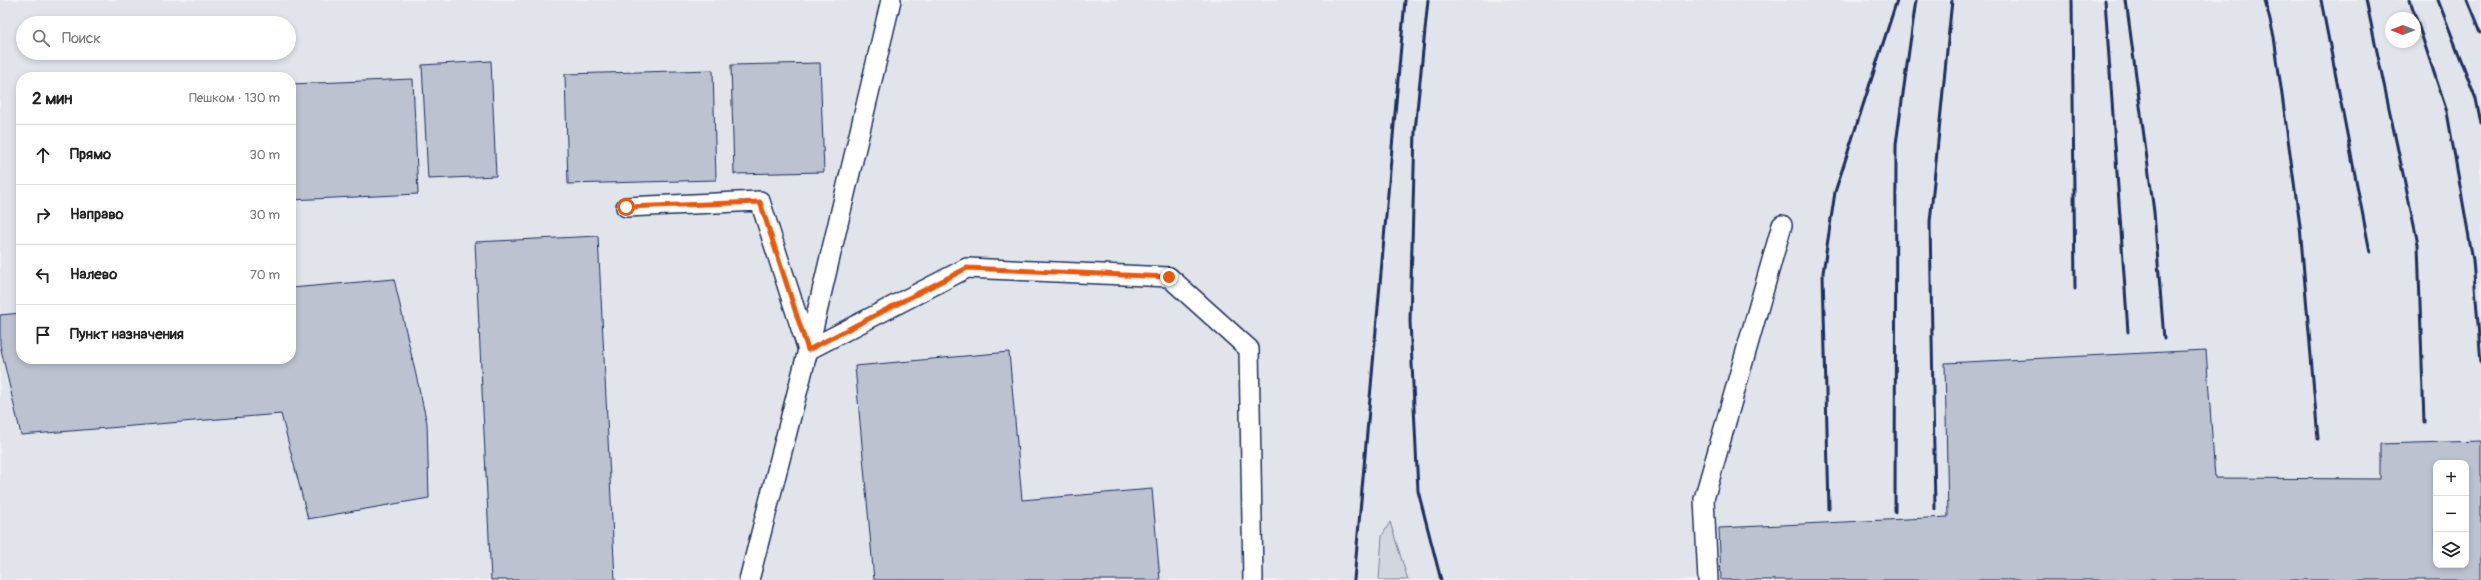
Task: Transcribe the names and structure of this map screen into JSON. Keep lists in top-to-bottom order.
{
  "north": "left",
  "page": {
    "search": "Поиск",
    "heading": ["2 мин", "Пешком · 130 m"],
    "list": [
      ["Прямо", "30 m"],
      ["Направо", "30 m"],
      ["Налево", "70 m"],
      "Пункт назначения"
    ],
    "map_buttons": ["+", "−"]
  }
}
